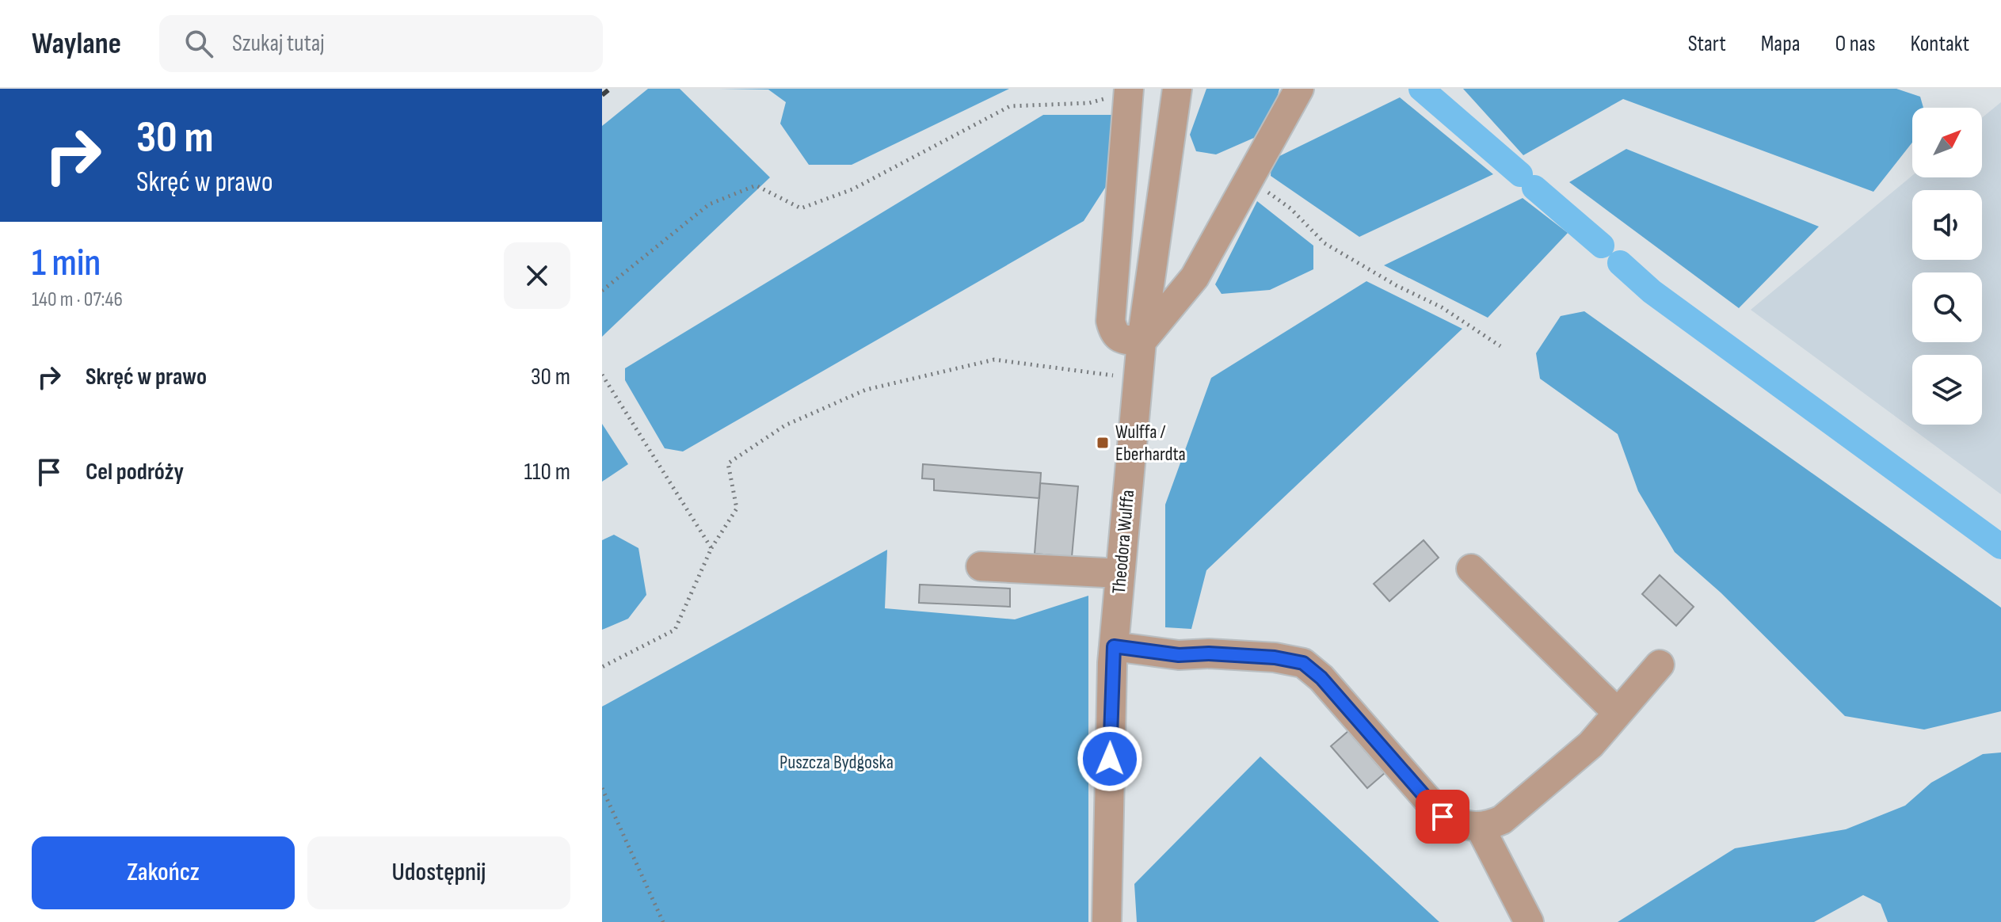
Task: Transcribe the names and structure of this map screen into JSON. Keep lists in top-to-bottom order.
{
  "streets": {
    "street": ["Theodora Wulffa"]
  },
  "parks": ["Puszcza Bydgoska"],
  "places": {
    "transit": ["Wulffa / Eberhardta"]
  },
  "north": "top right",
  "page": {
    "header": "Waylane",
    "search": "Szukaj tutaj",
    "nav": [
      "Start",
      "Mapa",
      "O nas",
      "Kontakt"
    ],
    "turn": ["30 m", "Skręć w prawo"],
    "heading": ["1 min", "140 m · 07:46"],
    "list": [
      {
        "name": "Skręć w prawo",
        "value": "30 m"
      },
      {
        "name": "Cel podróży",
        "value": "110 m"
      }
    ],
    "buttons": ["Zakończ", "Udostępnij"]
  }
}
